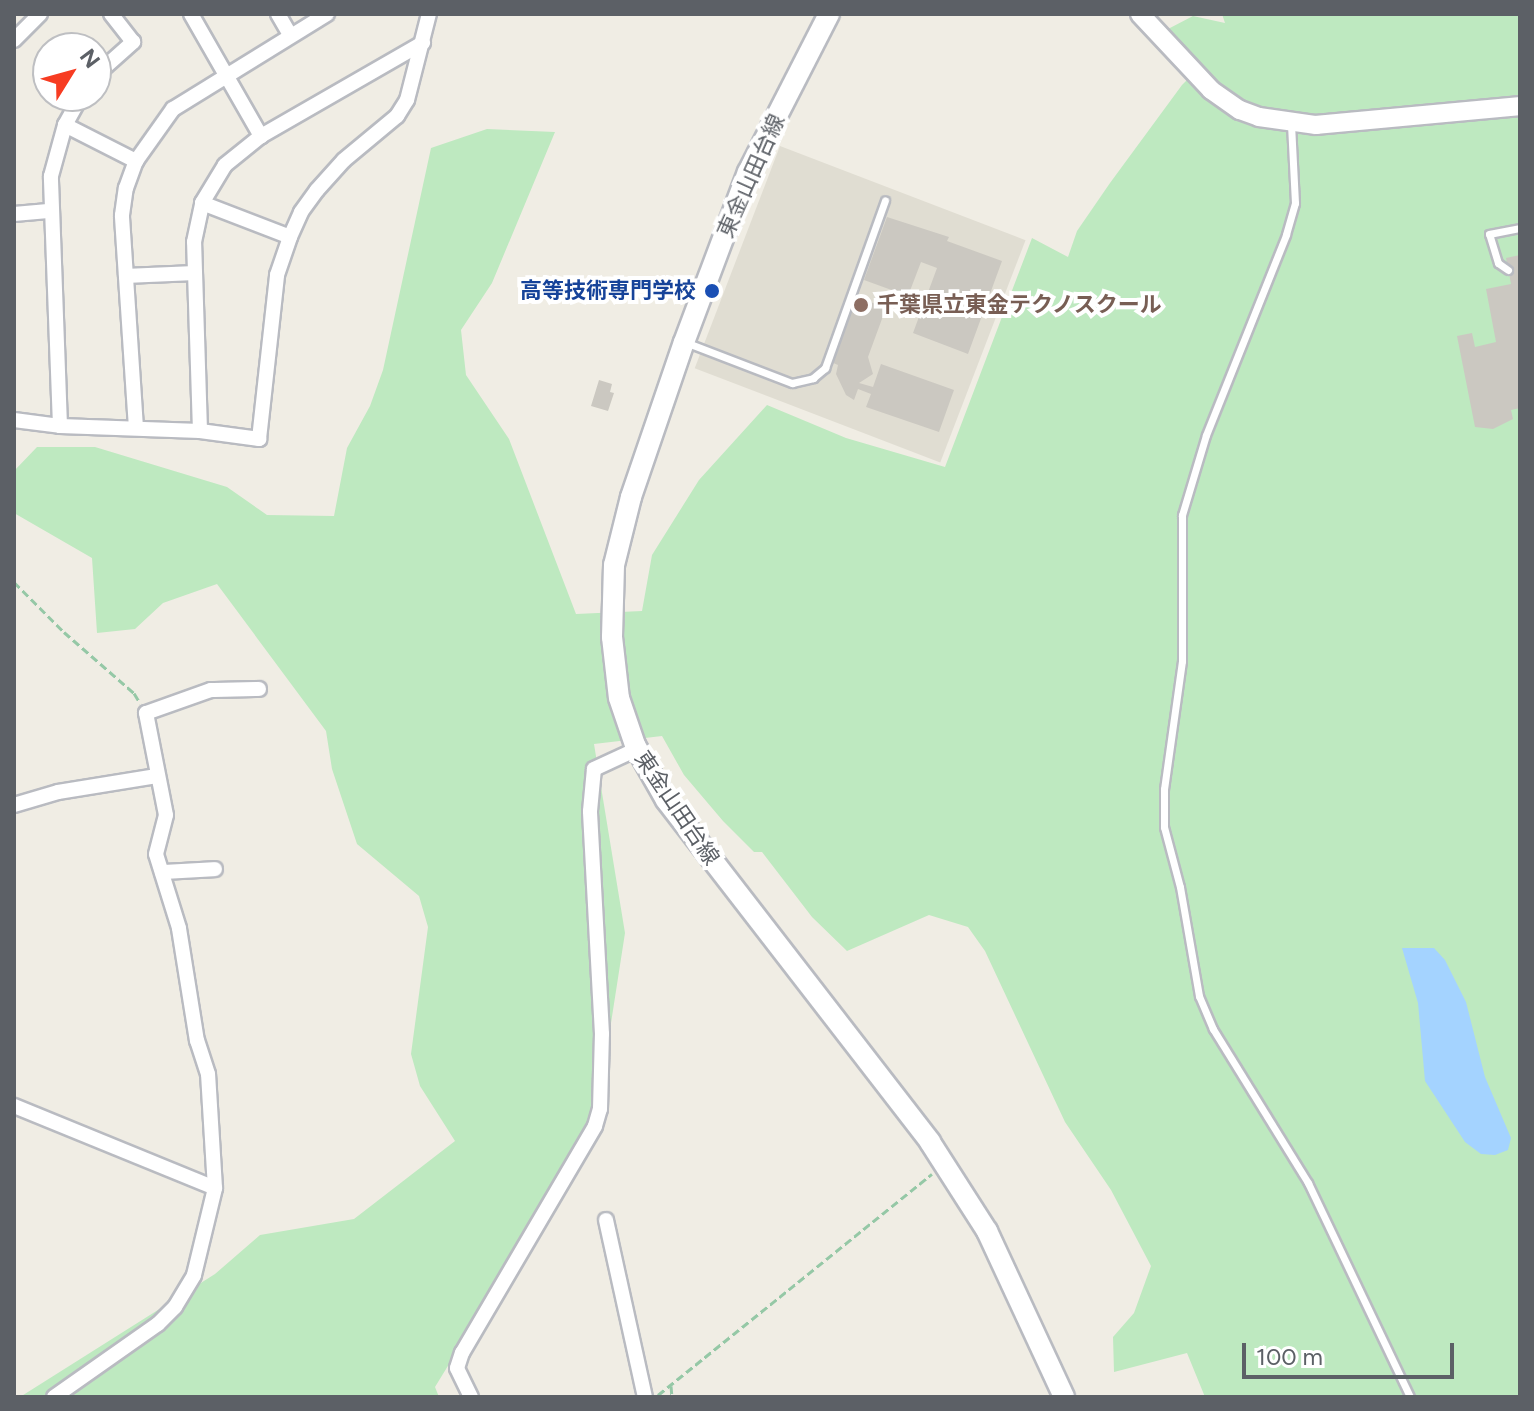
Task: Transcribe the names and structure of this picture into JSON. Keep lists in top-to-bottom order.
{
  "streets": {
    "main road": ["東金山田台線"]
  },
  "places": ["高等技術専門学校", "千葉県立東金テクノスクール"],
  "scale_bar": "100 m",
  "north": "top right"
}
